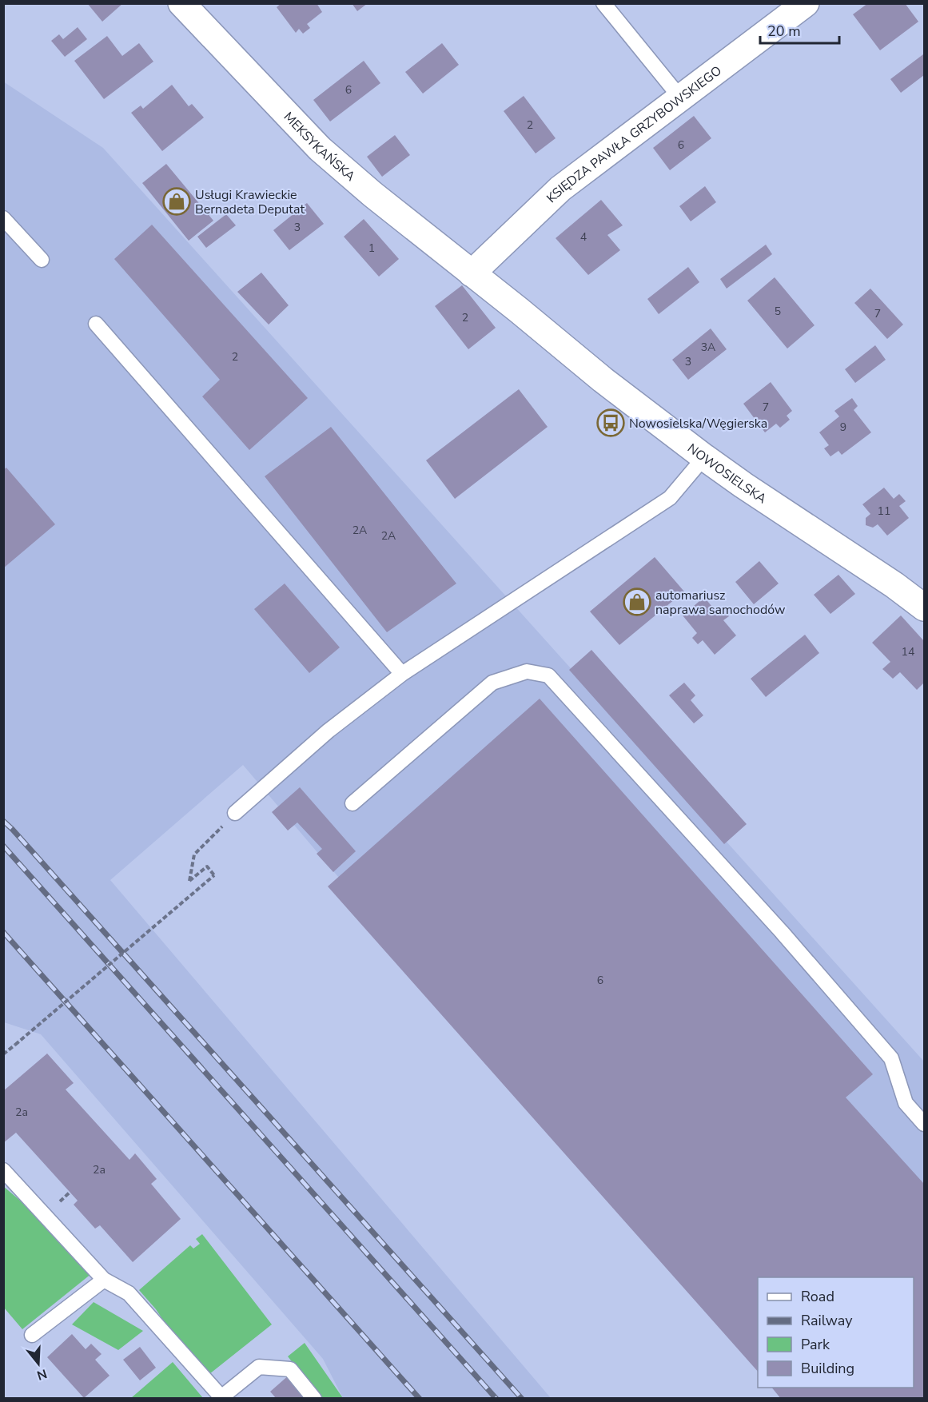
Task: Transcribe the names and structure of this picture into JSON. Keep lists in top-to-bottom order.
{
  "streets": {
    "street": ["KSIĘDZA PAWŁA GRZYBOWSKIEGO", "MEKSYKAŃSKA", "NOWOSIELSKA"]
  },
  "crossings": [
    ["KSIĘDZA PAWŁA GRZYBOWSKIEGO", "MEKSYKAŃSKA"],
    ["KSIĘDZA PAWŁA GRZYBOWSKIEGO", "NOWOSIELSKA"],
    ["MEKSYKAŃSKA", "NOWOSIELSKA"]
  ],
  "places": {
    "shop": ["Usługi Krawieckie Bernadeta Deputat", "automariusz naprawa samochodów"],
    "bus stop": ["Nowosielska/Węgierska"]
  },
  "house_numbers": [
    "6",
    "2",
    "6",
    "3",
    "4",
    "1",
    "5",
    "7",
    "2",
    "3A",
    "2",
    "3",
    "7",
    "9",
    "11",
    "2A",
    "2A",
    "14",
    "6",
    "2a",
    "2a"
  ],
  "legend": [
    "Road",
    "Railway",
    "Park",
    "Building"
  ],
  "scale_bar": "20 m",
  "north": "bottom"
}
